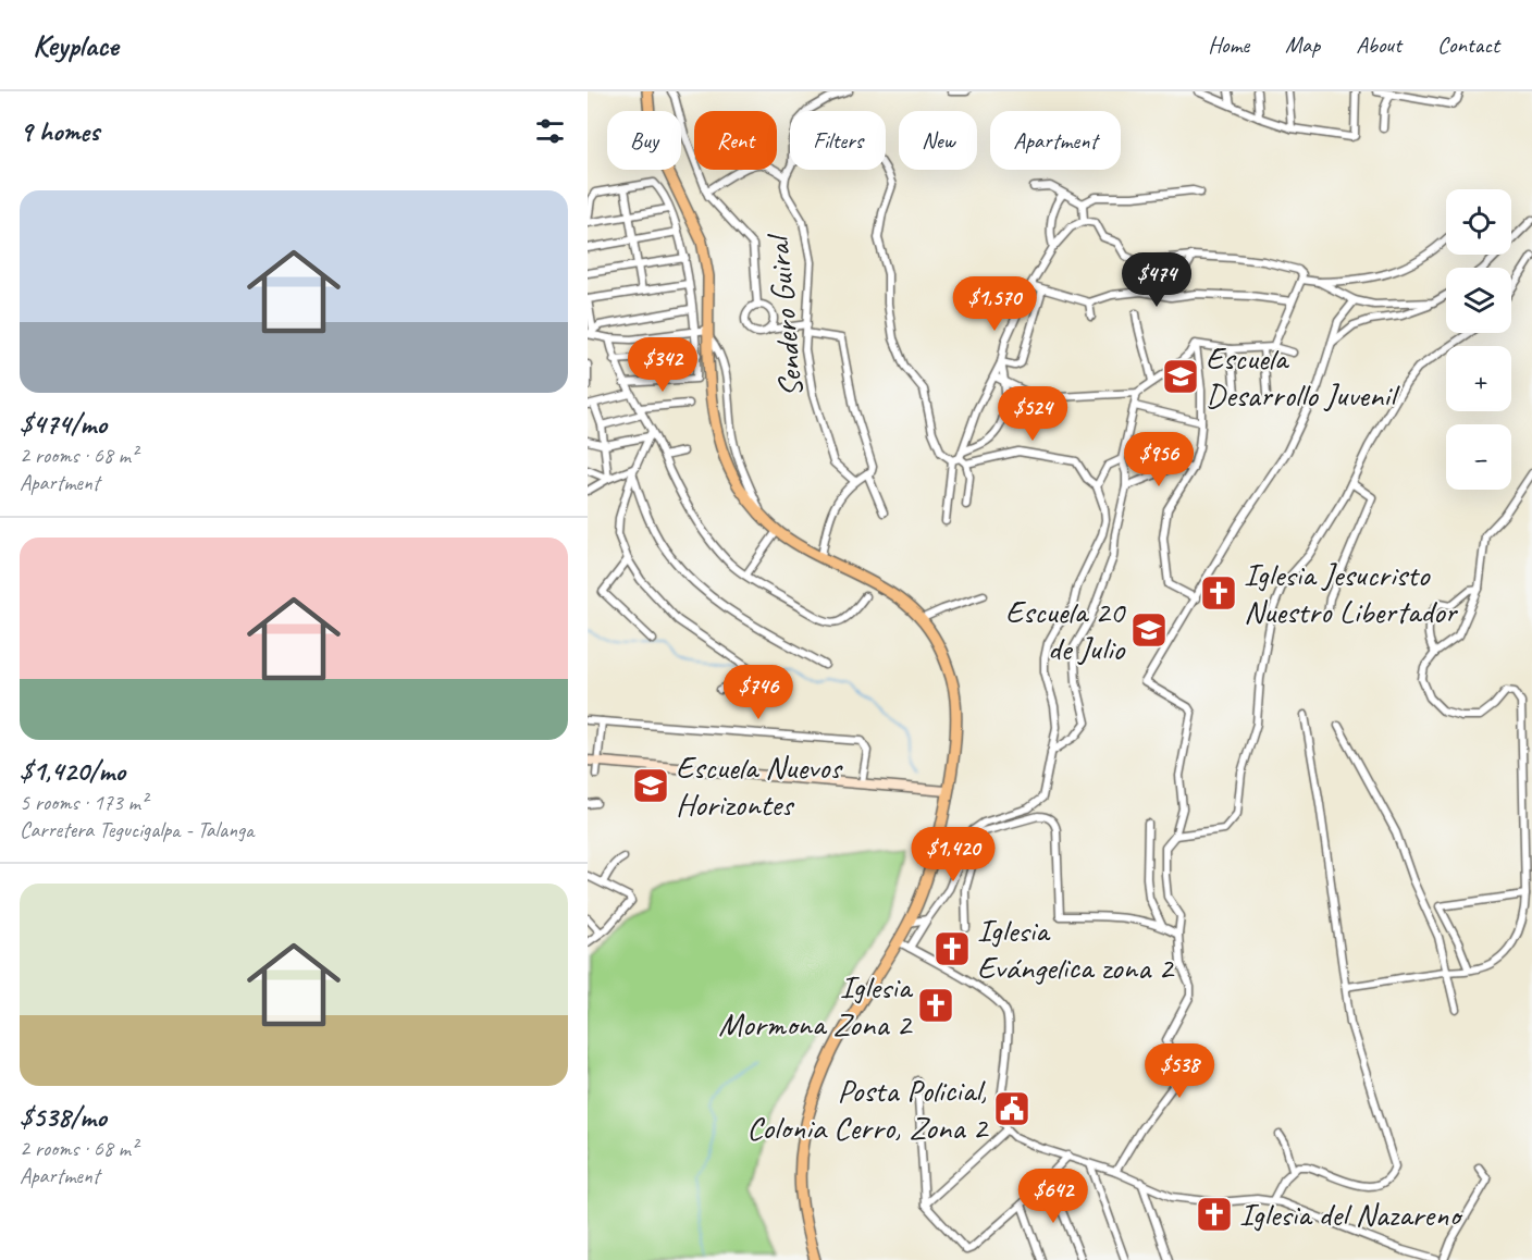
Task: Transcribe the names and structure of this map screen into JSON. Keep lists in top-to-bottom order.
{
  "streets": {
    "street": ["Sendero Guiral"]
  },
  "places": {
    "school or university": ["Escuela Desarrollo Juvenil", "Escuela 20 de Julio", "Escuela Nuevos Horizontes"],
    "church": [
      "Iglesia Jesucristo Nuestro Libertador",
      "Iglesia Evángelica zona 2",
      "Iglesia Mormona Zona 2",
      "Iglesia del Nazareno"
    ],
    "public building": ["Posta Policial, Colonia Cerro, Zona 2"]
  },
  "page": {
    "header": "Keyplace",
    "nav": [
      "Home",
      "Map",
      "About",
      "Contact"
    ],
    "heading": "9 homes",
    "chip": [
      "Buy",
      "Rent",
      "Filters",
      "New",
      "Apartment"
    ],
    "list": [
      {
        "name": "$474/mo",
        "note": "2 rooms · 68 m² · Apartment"
      },
      {
        "name": "$1,420/mo",
        "note": "5 rooms · 173 m² · Carretera Tegucigalpa - Talanga"
      },
      {
        "name": "$538/mo",
        "note": "2 rooms · 68 m² · Apartment"
      }
    ],
    "map_buttons": ["+", "−"],
    "price": [
      "$474",
      "$1,570",
      "$342",
      "$524",
      "$956",
      "$746",
      "$1,420",
      "$538",
      "$642"
    ]
  }
}
